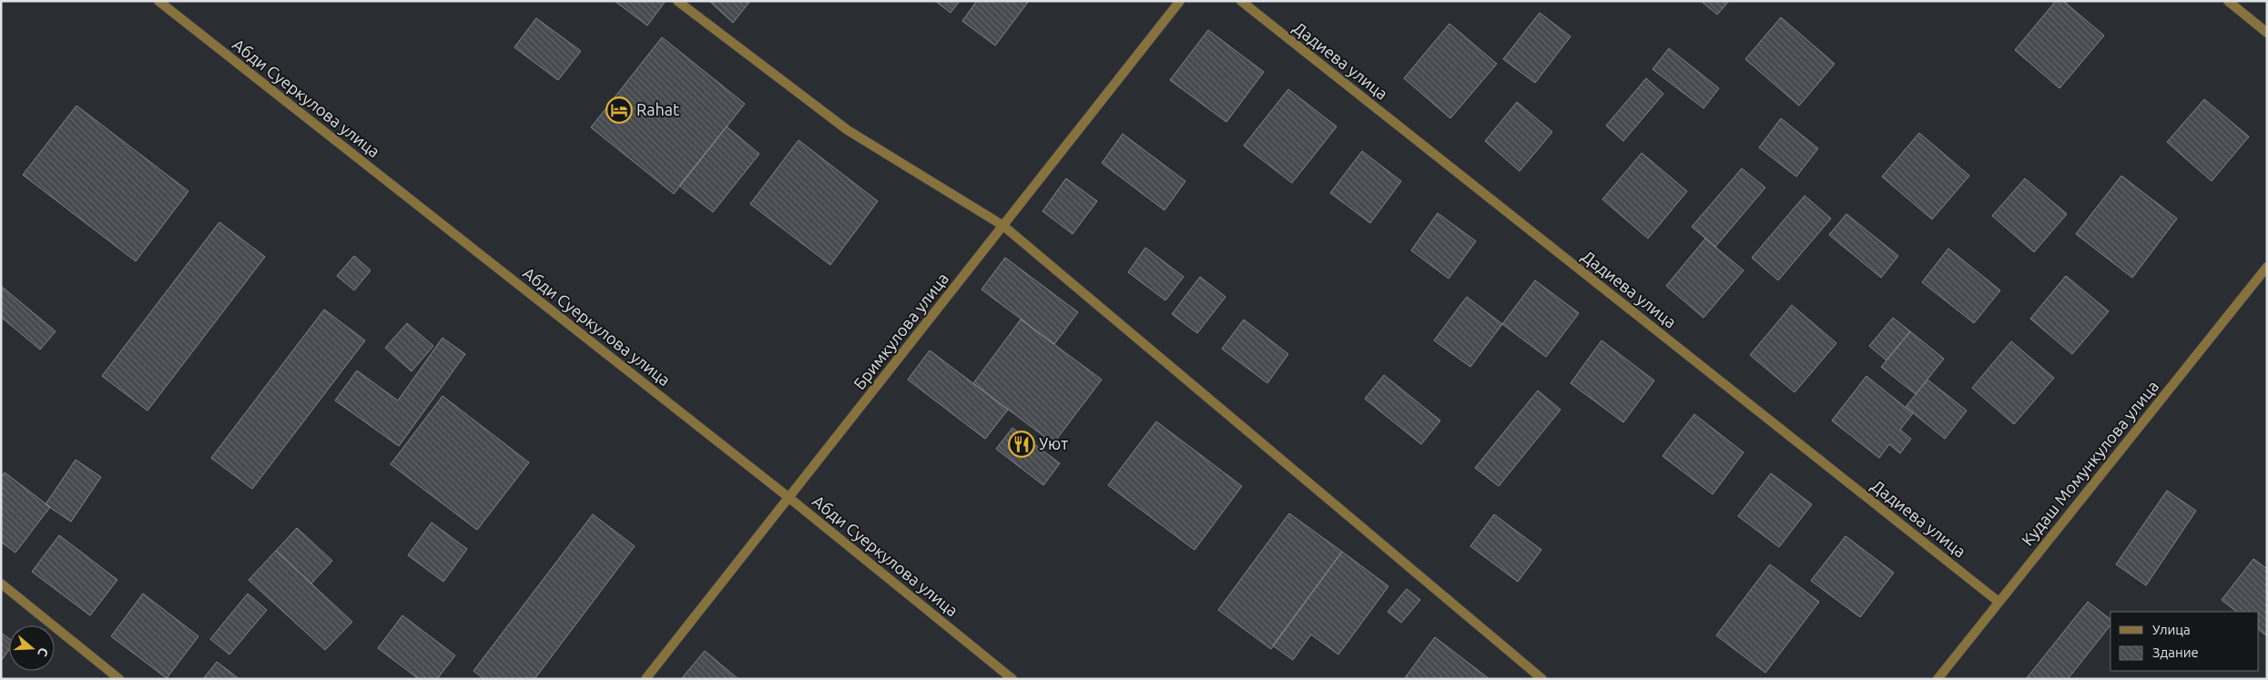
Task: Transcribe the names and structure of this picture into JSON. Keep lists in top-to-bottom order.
{
  "streets": {
    "street": [
      "Дадиева улица",
      "Абди Суеркулова улица",
      "Бримкулова улица",
      "Кудаш Момункулова улица"
    ]
  },
  "crossings": [
    ["Дадиева улица", "Кудаш Момункулова улица"],
    ["Абди Суеркулова улица", "Бримкулова улица"]
  ],
  "places": {
    "hotel": ["Rahat"],
    "restaurant": ["Уют"]
  },
  "legend": ["Улица", "Здание"],
  "north": "right"
}
